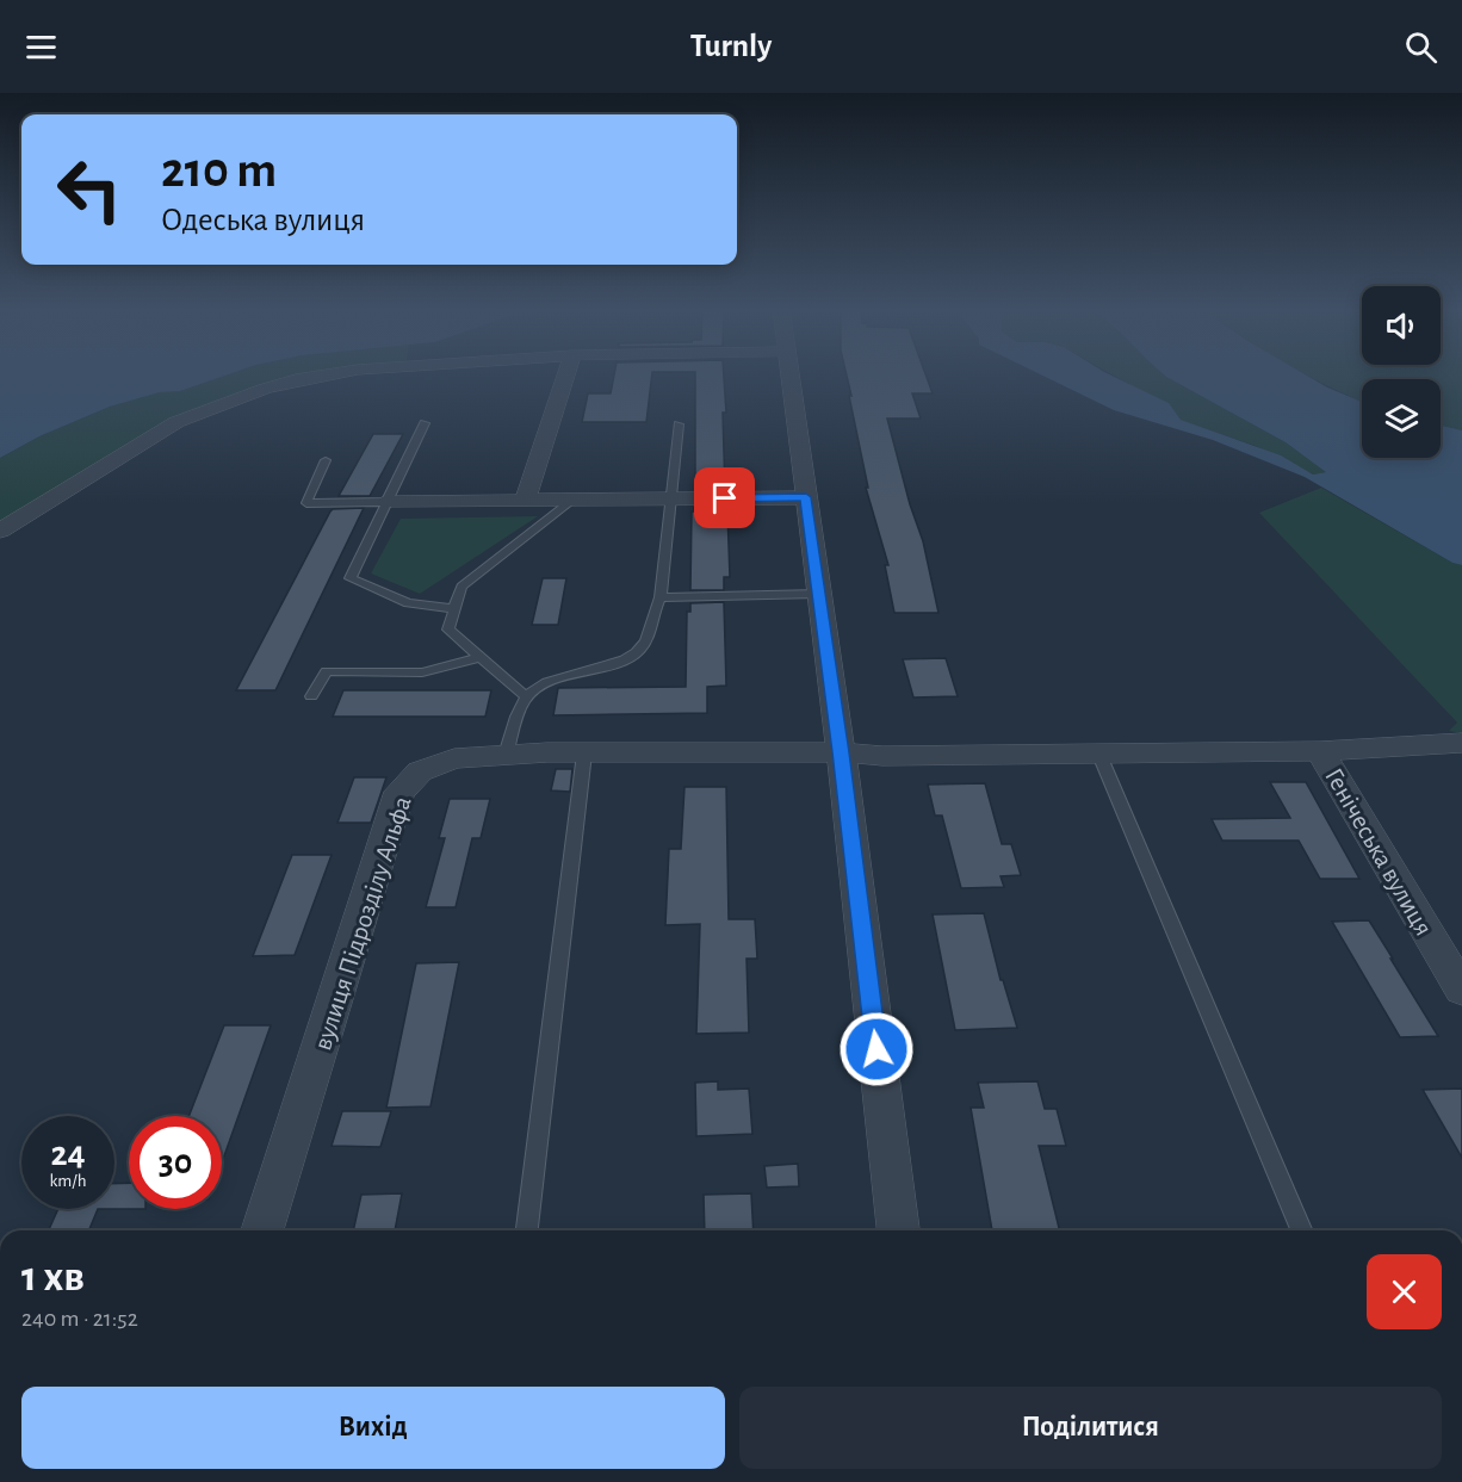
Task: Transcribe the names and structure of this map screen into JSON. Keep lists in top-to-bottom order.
{
  "streets": {
    "street": ["Генічеська вулиця", "вулиця Підрозділу Альфа"]
  },
  "crossings": [
    ["Генічеська вулиця", "вулиця Підрозділу Альфа"]
  ],
  "page": {
    "header": "Turnly",
    "turn": ["210 m", "Одеська вулиця"],
    "speed": "24 km/h",
    "limit": "30",
    "heading": ["1 хв", "240 m · 21:52"],
    "buttons": ["Вихід", "Поділитися"]
  }
}
